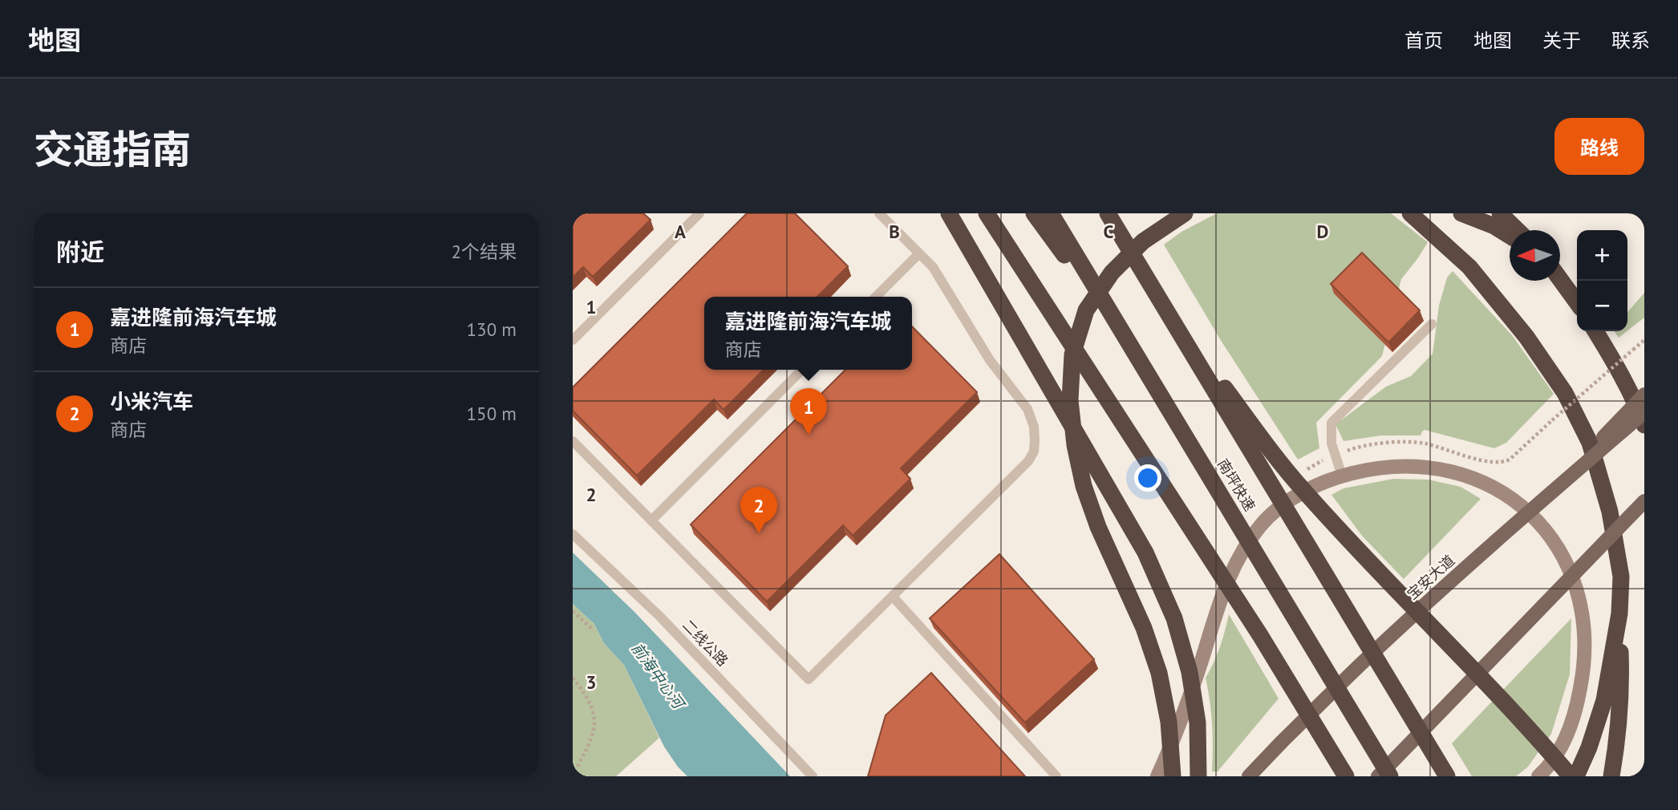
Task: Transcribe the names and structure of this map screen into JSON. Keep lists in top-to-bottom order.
{
  "streets": {
    "highway": ["南坪快速"],
    "main road": ["宝安大道"],
    "lane": ["二线公路"]
  },
  "water": ["前海中心河"],
  "north": "left",
  "page": {
    "header": "地图",
    "nav": [
      "首页",
      "地图",
      "关于",
      "联系"
    ],
    "title": "交通指南",
    "buttons": "路线",
    "heading": ["附近", "2个结果"],
    "map_buttons": ["+", "−"],
    "list": [
      {
        "mark": "1",
        "name": "嘉进隆前海汽车城",
        "note": "商店",
        "value": "130 m"
      },
      {
        "mark": "2",
        "name": "小米汽车",
        "note": "商店",
        "value": "150 m"
      }
    ],
    "popup": ["嘉进隆前海汽车城", "商店"],
    "pins": ["1", "2"]
  },
  "grid": {
    "columns": [
      "A",
      "B",
      "C",
      "D"
    ],
    "rows": ["1", "2", "3"]
  }
}
